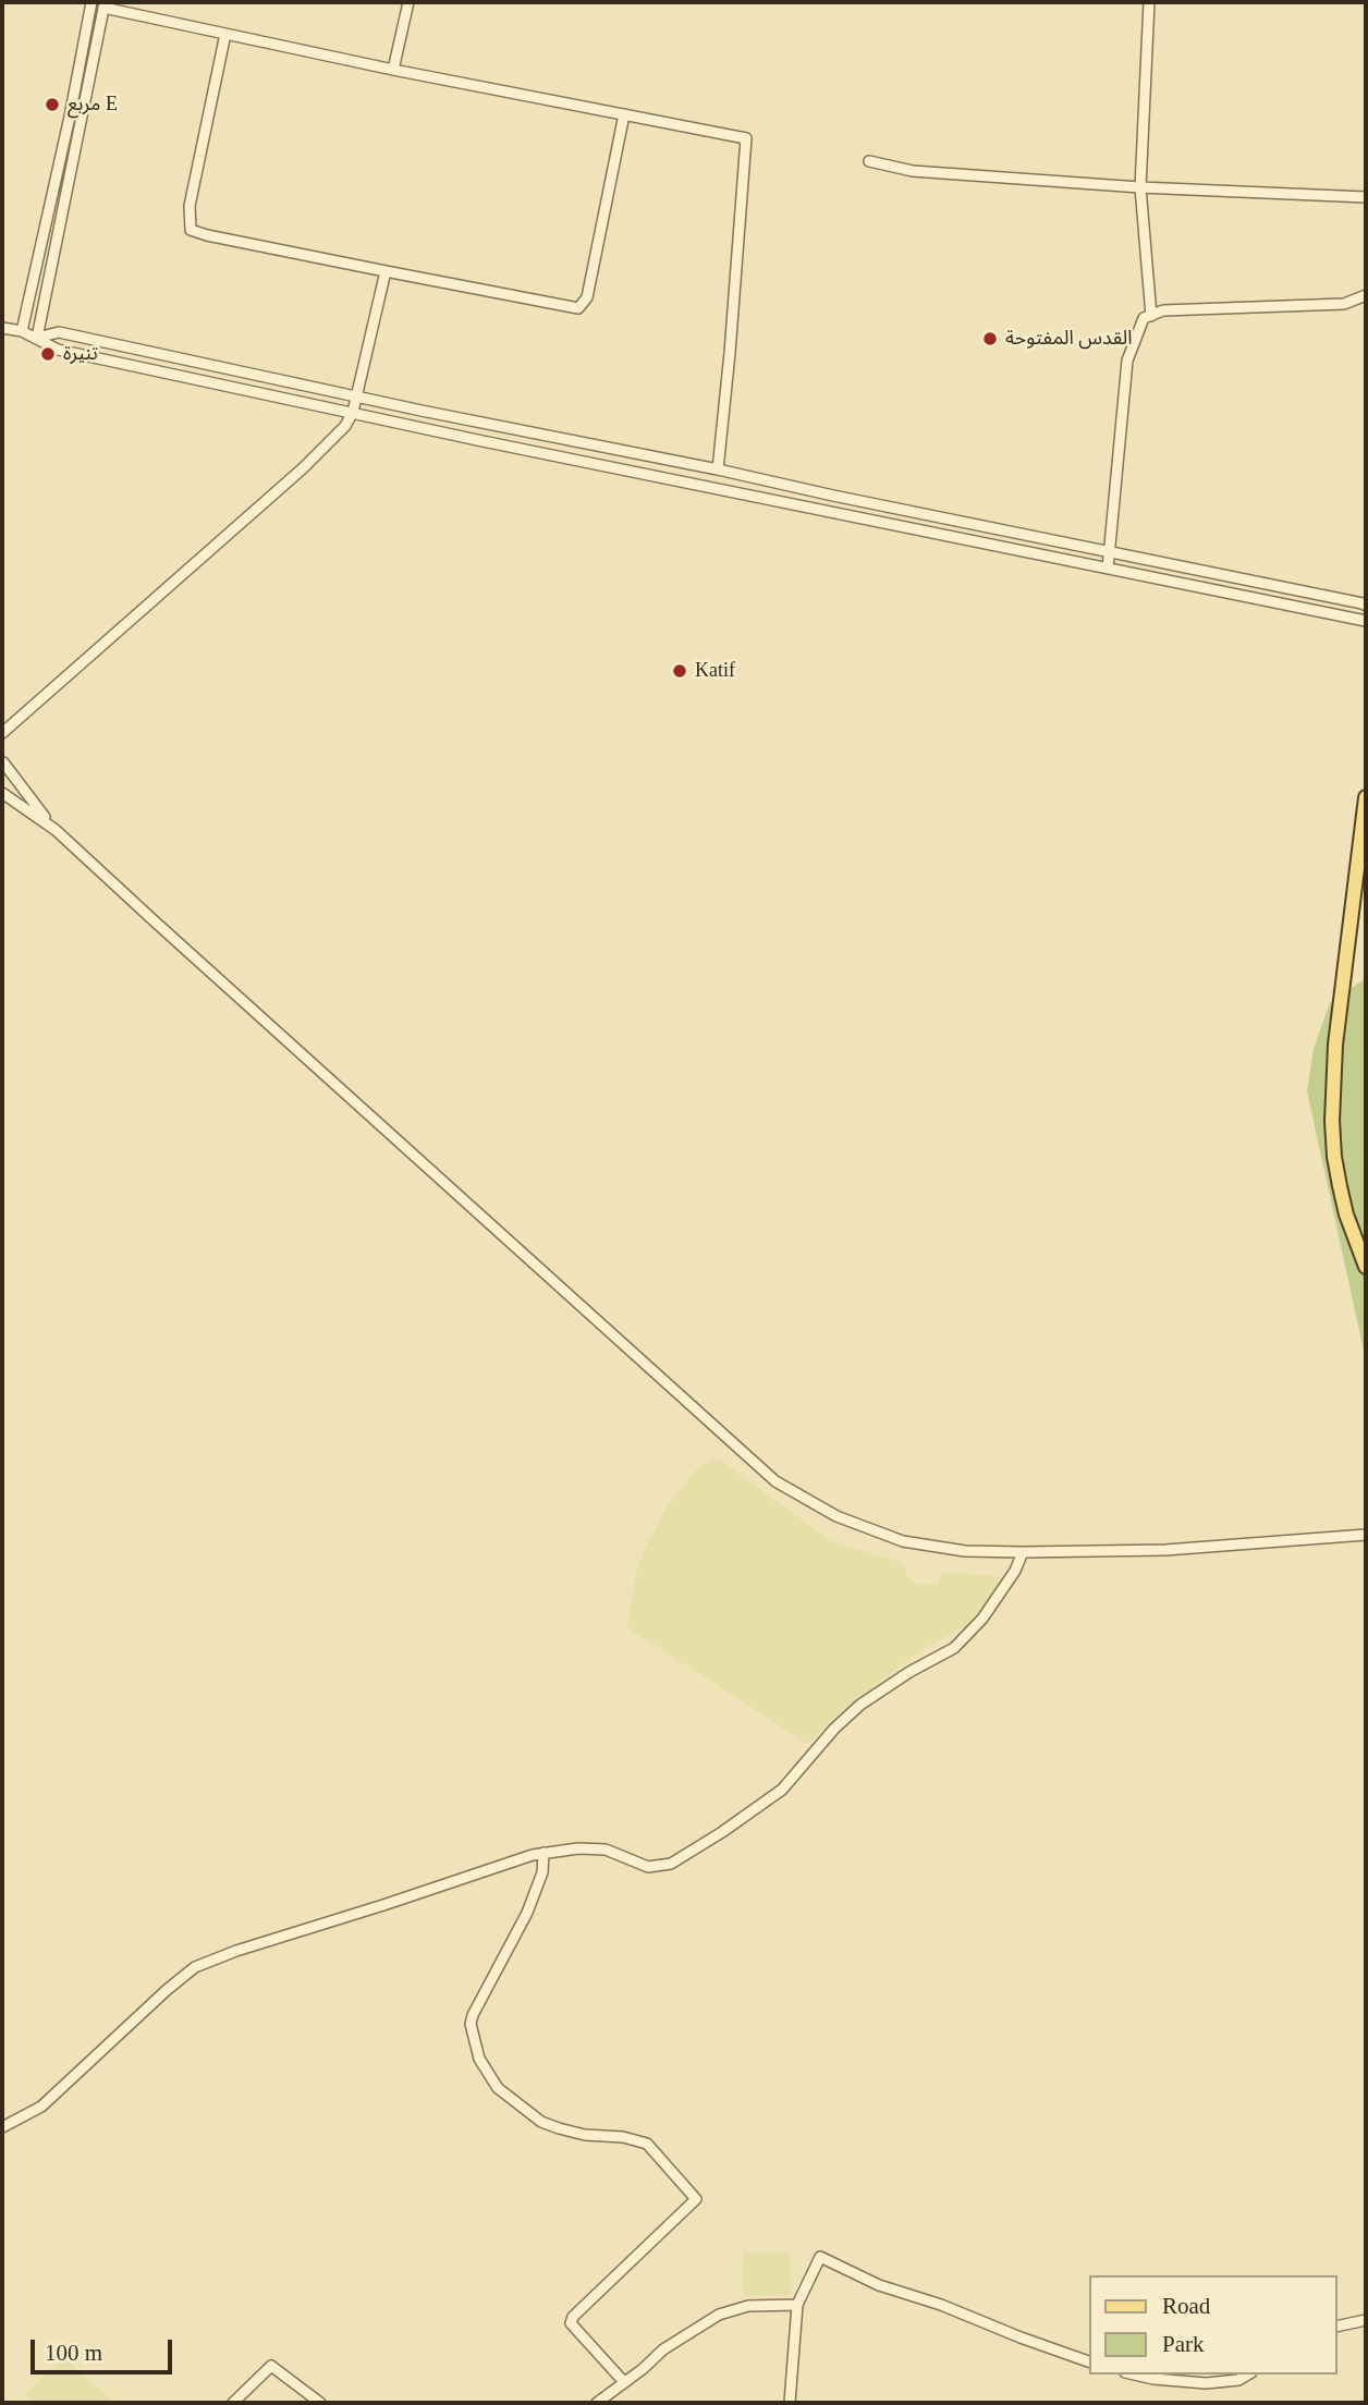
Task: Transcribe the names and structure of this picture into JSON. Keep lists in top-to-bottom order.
{
  "places": [
    "مربع E",
    "القدس المفتوحة",
    "تنيرة",
    "Katif"
  ],
  "legend": ["Road", "Park"],
  "scale_bar": "100 m"
}
